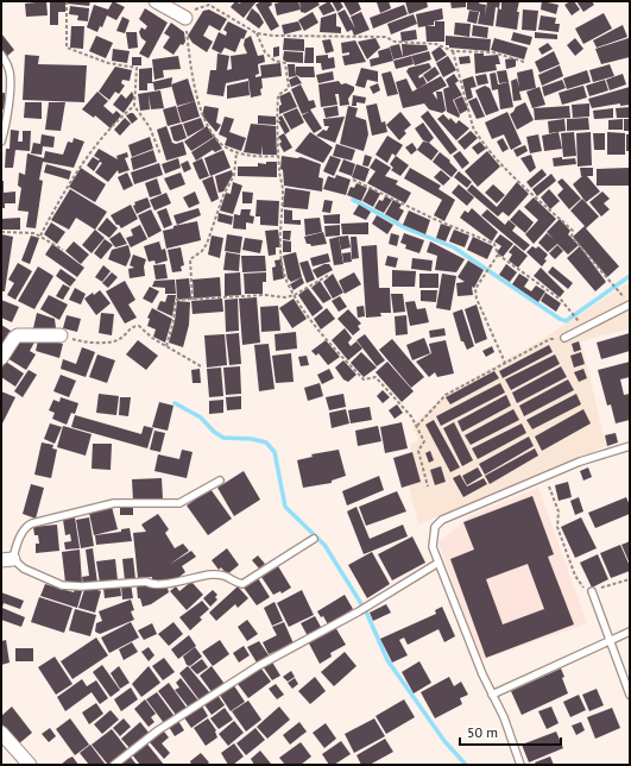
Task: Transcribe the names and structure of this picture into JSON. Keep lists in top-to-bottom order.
{
  "scale_bar": "50 m"
}
